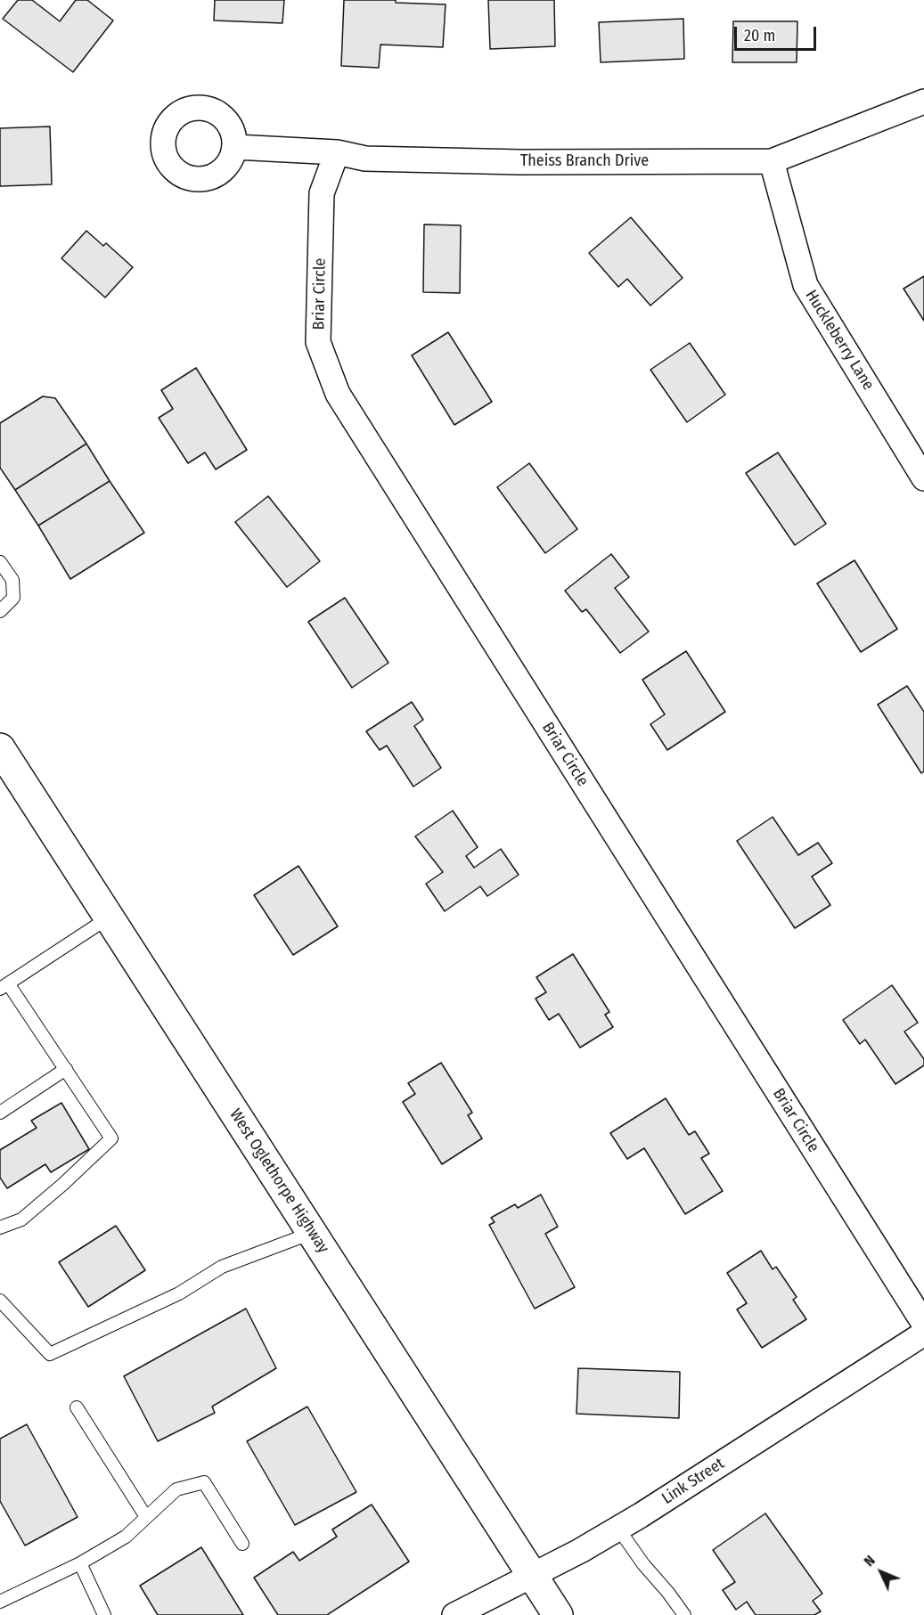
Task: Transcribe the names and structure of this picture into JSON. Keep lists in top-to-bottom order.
{
  "streets": {
    "highway": ["West Oglethorpe Highway"],
    "street": [
      "Theiss Branch Drive",
      "Briar Circle",
      "Huckleberry Lane",
      "Link Street"
    ]
  },
  "crossings": [
    ["Theiss Branch Drive", "Briar Circle"],
    ["Theiss Branch Drive", "Huckleberry Lane"],
    ["West Oglethorpe Highway", "Link Street"]
  ],
  "scale_bar": "20 m",
  "north": "top left"
}
